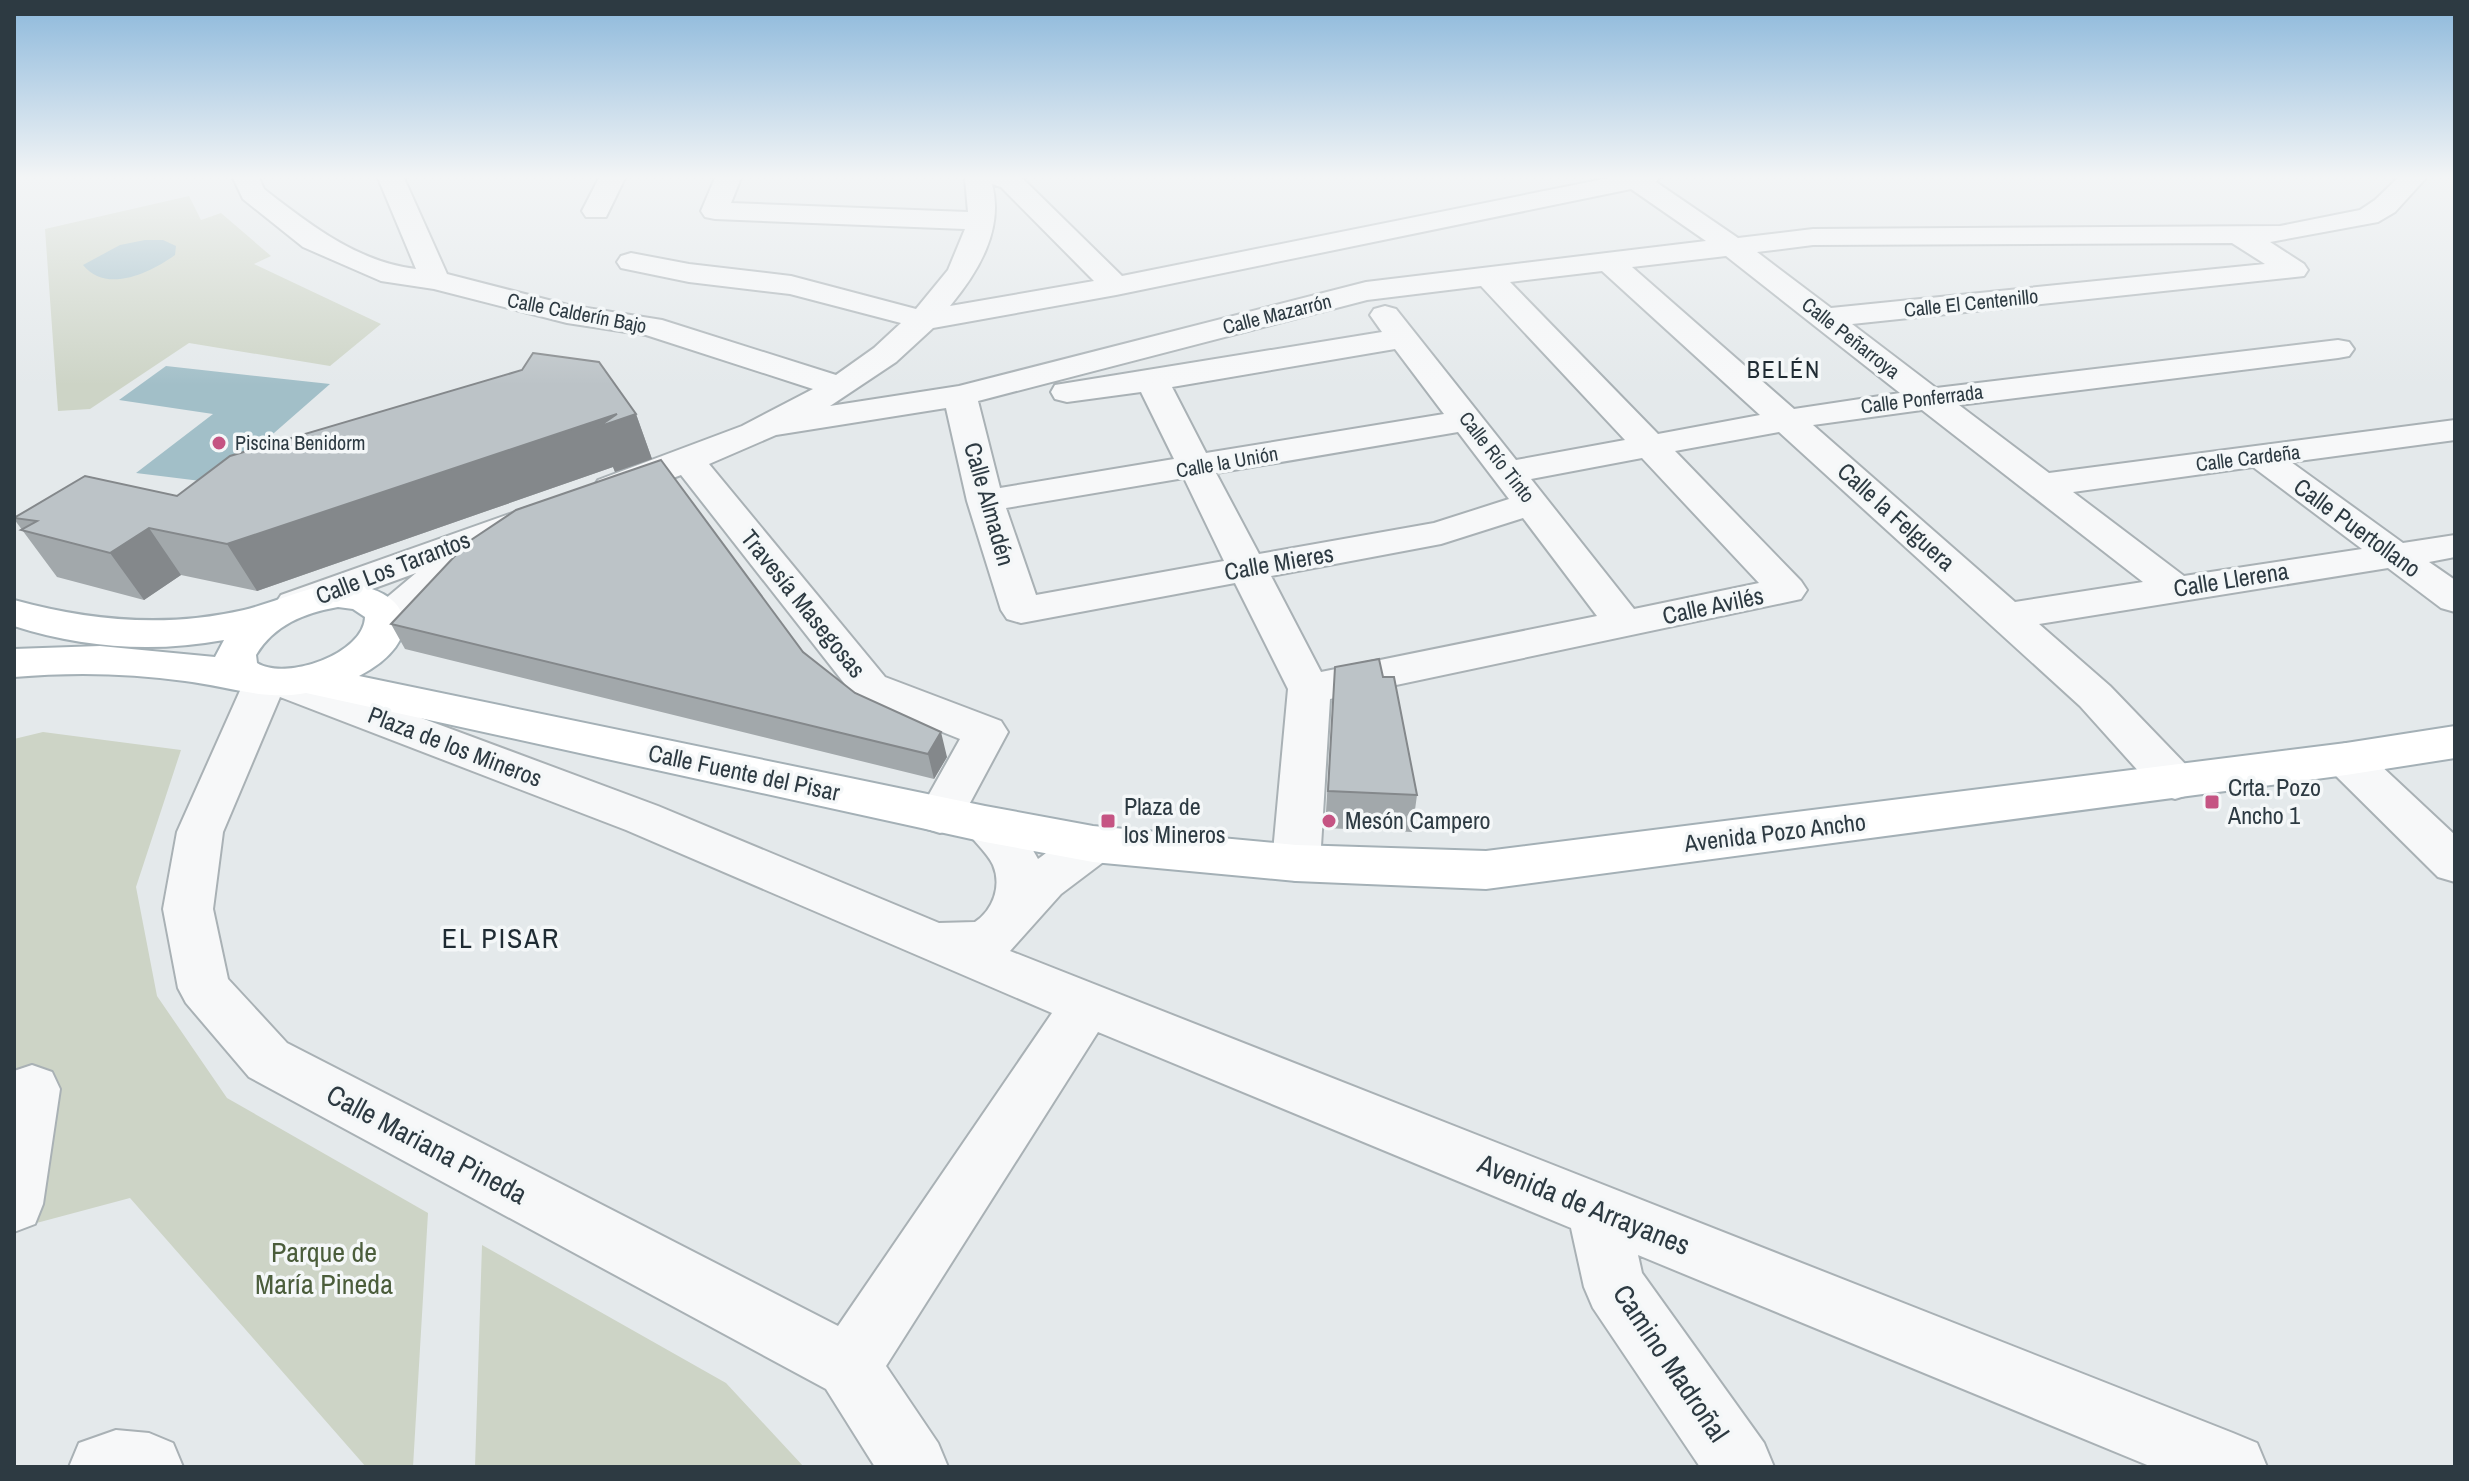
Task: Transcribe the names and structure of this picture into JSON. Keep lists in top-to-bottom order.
{
  "streets": {
    "main road": ["Calle Fuente del Pisar", "Avenida Pozo Ancho"],
    "street": [
      "Calle El Centenillo",
      "Calle Calderín Bajo",
      "Calle Mazarrón",
      "Calle Peñarroya",
      "Calle Ponferrada",
      "Calle Río Tinto",
      "Calle Cardeña",
      "Calle la Unión",
      "Calle Almadén",
      "Calle la Felguera",
      "Calle Puertollano",
      "Calle Mieres",
      "Calle Los Tarantos",
      "Calle Llerena",
      "Travesía Masegosas",
      "Calle Avilés",
      "Plaza de los Mineros",
      "Calle Mariana Pineda",
      "Avenida de Arrayanes",
      "Camino Madroñal"
    ]
  },
  "crossings": [
    ["Calle El Centenillo", "Calle Peñarroya"],
    ["Calle Calderín Bajo", "Calle Los Tarantos"],
    ["Calle Mazarrón", "Calle Río Tinto"],
    ["Calle Mazarrón", "Calle Almadén"],
    ["Calle Mazarrón", "Calle la Felguera"],
    ["Calle Mazarrón", "Calle Los Tarantos"],
    ["Calle Mazarrón", "Calle Avilés"],
    ["Calle Peñarroya", "Calle Ponferrada"],
    ["Calle Peñarroya", "Calle Cardeña"],
    ["Calle Peñarroya", "Calle Llerena"],
    ["Calle Ponferrada", "Calle Río Tinto"],
    ["Calle Ponferrada", "Calle la Felguera"],
    ["Calle Ponferrada", "Calle Avilés"],
    ["Calle Río Tinto", "Calle la Unión"],
    ["Calle Río Tinto", "Calle Mieres"],
    ["Calle Río Tinto", "Calle Avilés"],
    ["Calle Cardeña", "Calle Puertollano"],
    ["Calle la Unión", "Calle Almadén"],
    ["Calle Almadén", "Calle Mieres"],
    ["Calle Almadén", "Calle Los Tarantos"],
    ["Calle la Felguera", "Calle Llerena"],
    ["Calle la Felguera", "Avenida Pozo Ancho"],
    ["Calle Puertollano", "Calle Llerena"],
    ["Calle Los Tarantos", "Travesía Masegosas"],
    ["Travesía Masegosas", "Calle Fuente del Pisar"],
    ["Plaza de los Mineros", "Calle Fuente del Pisar"],
    ["Plaza de los Mineros", "Avenida Pozo Ancho"],
    ["Plaza de los Mineros", "Calle Mariana Pineda"],
    ["Plaza de los Mineros", "Avenida de Arrayanes"],
    ["Calle Fuente del Pisar", "Avenida Pozo Ancho"],
    ["Calle Fuente del Pisar", "Calle Mariana Pineda"],
    ["Avenida de Arrayanes", "Camino Madroñal"]
  ],
  "districts": ["BELÉN", "EL PISAR"],
  "parks": ["Parque de María Pineda"],
  "places": {
    "other": ["Piscina Benidorm", "Mesón Campero"],
    "transit": ["Crta. Pozo Ancho 1", "Plaza de los Mineros"]
  }
}
